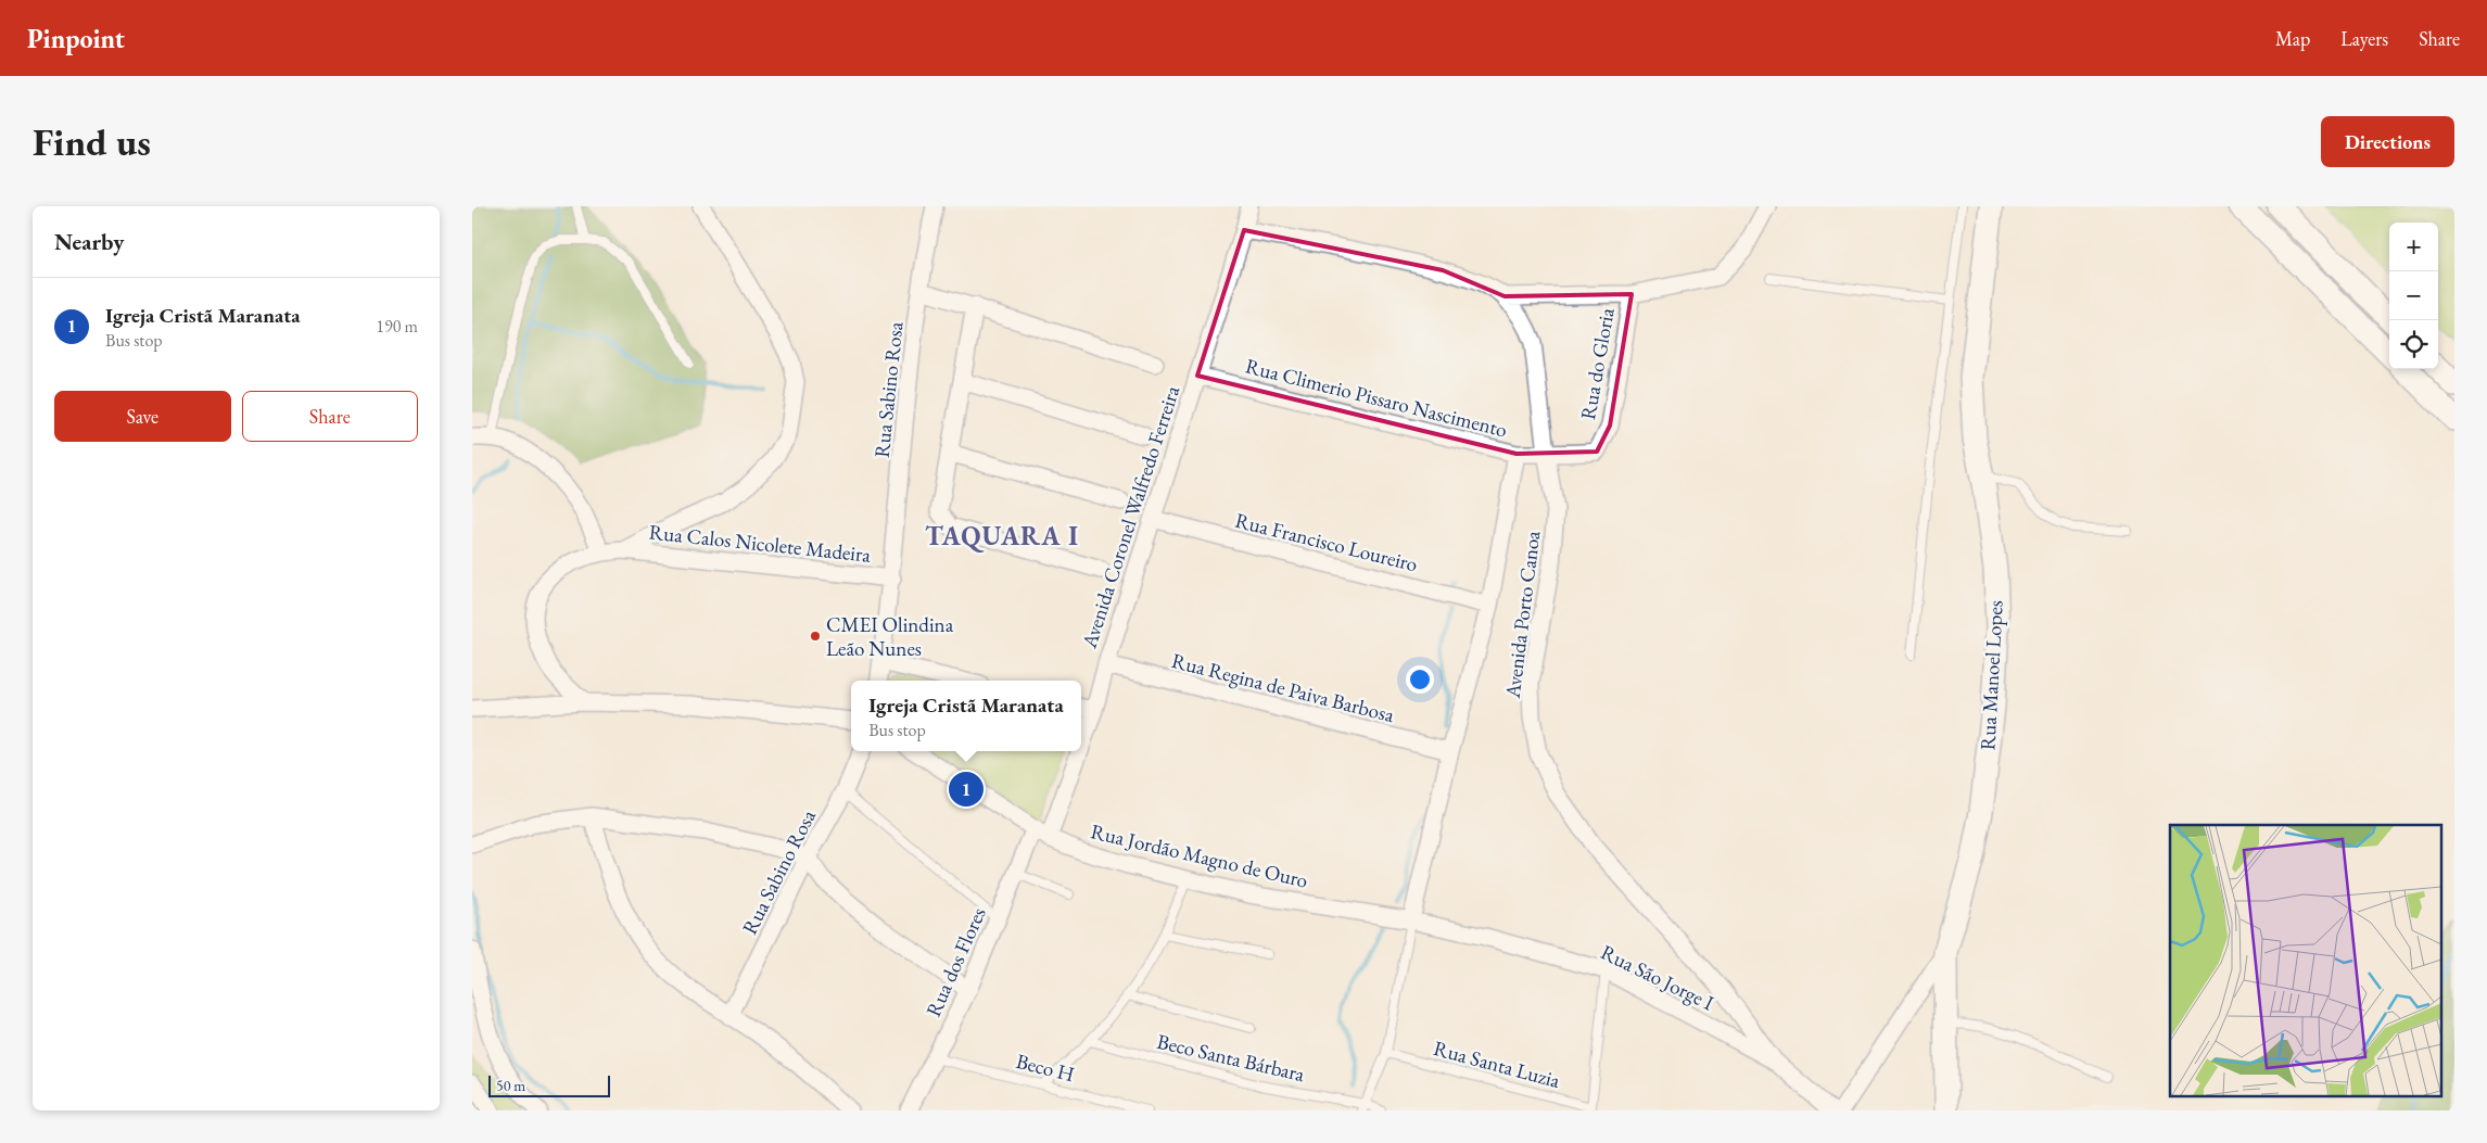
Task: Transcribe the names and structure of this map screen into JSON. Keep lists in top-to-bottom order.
{
  "streets": {
    "street": [
      "Rua do Gloria",
      "Rua Sabino Rosa",
      "Rua Climerio Pissaro Nascimento",
      "Avenida Coronel Walfredo Ferreira",
      "Rua Francisco Loureiro",
      "Rua Calos Nicolete Madeira",
      "Avenida Porto Canoa",
      "Rua Manoel Lopes",
      "Rua Regina de Paiva Barbosa",
      "Rua Jordão Magno de Ouro",
      "Rua dos Flores",
      "Rua São Jorge I"
    ],
    "lane": ["Beco Santa Bárbara", "Rua Santa Luzia", "Beco H"]
  },
  "crossings": [
    ["Rua do Gloria", "Rua Climerio Pissaro Nascimento"],
    ["Rua do Gloria", "Avenida Porto Canoa"],
    ["Rua Sabino Rosa", "Rua Calos Nicolete Madeira"],
    ["Rua Climerio Pissaro Nascimento", "Avenida Coronel Walfredo Ferreira"],
    ["Rua Climerio Pissaro Nascimento", "Avenida Porto Canoa"],
    ["Avenida Coronel Walfredo Ferreira", "Rua Francisco Loureiro"],
    ["Avenida Coronel Walfredo Ferreira", "Rua Regina de Paiva Barbosa"],
    ["Avenida Coronel Walfredo Ferreira", "Rua Jordão Magno de Ouro"],
    ["Avenida Porto Canoa", "Rua São Jorge I"],
    ["Rua Jordão Magno de Ouro", "Rua dos Flores"],
    ["Rua Jordão Magno de Ouro", "Rua São Jorge I"],
    ["Rua dos Flores", "Beco H"],
    ["Rua São Jorge I", "Rua Santa Luzia"]
  ],
  "districts": ["TAQUARA I"],
  "places": ["CMEI Olindina Leão Nunes"],
  "scale_bar": "50 m",
  "page": {
    "header": "Pinpoint",
    "nav": ["Map", "Layers", "Share"],
    "buttons": [
      "Directions",
      ["Save", "Share"]
    ],
    "title": "Find us",
    "heading": "Nearby",
    "map_buttons": ["+", "−"],
    "list": [
      {
        "mark": "1",
        "name": "Igreja Cristã Maranata",
        "note": "Bus stop",
        "value": "190 m"
      }
    ],
    "popup": ["Igreja Cristã Maranata", "Bus stop"],
    "pins": "1",
    "scale": "50 m"
  }
}
